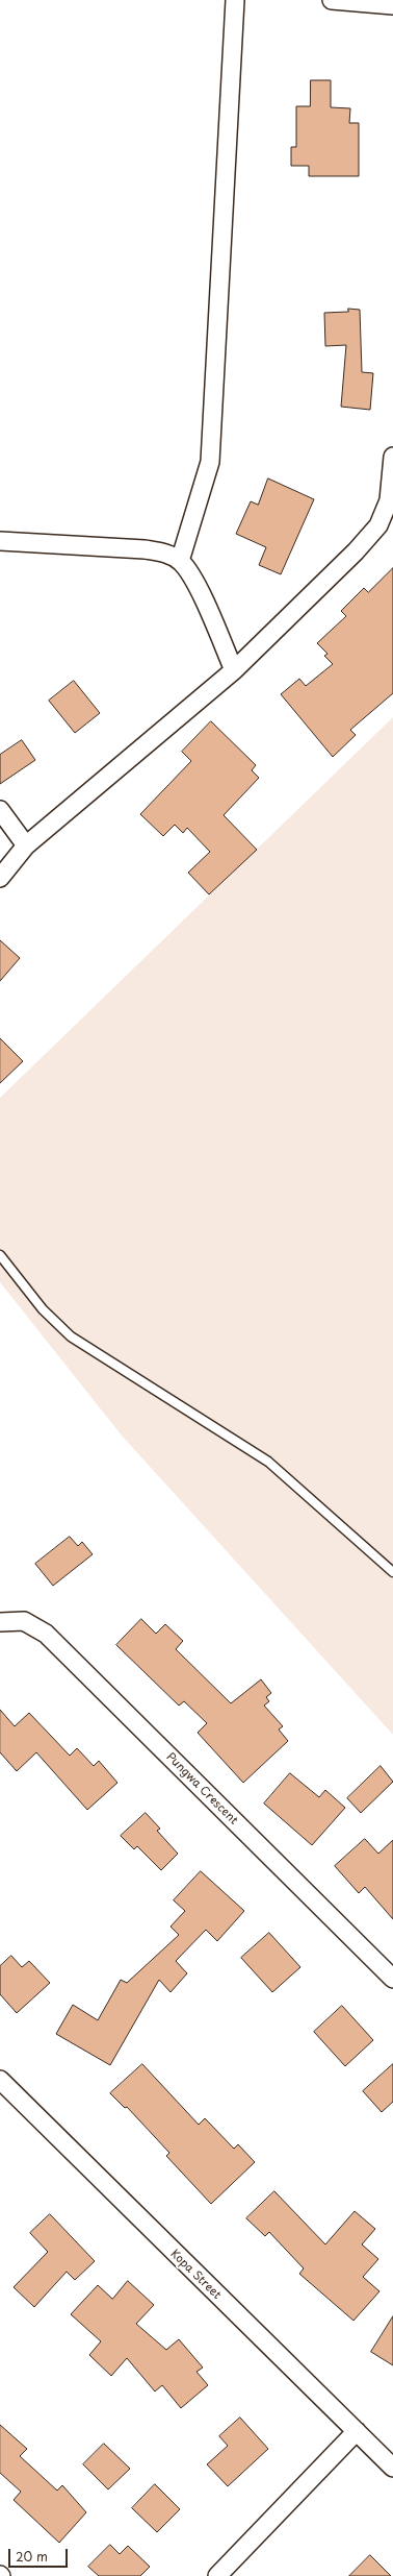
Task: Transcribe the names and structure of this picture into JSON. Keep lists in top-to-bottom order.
{
  "streets": {
    "street": ["Pungwa Crescent", "Kopa Street"]
  },
  "scale_bar": "20 m"
}
